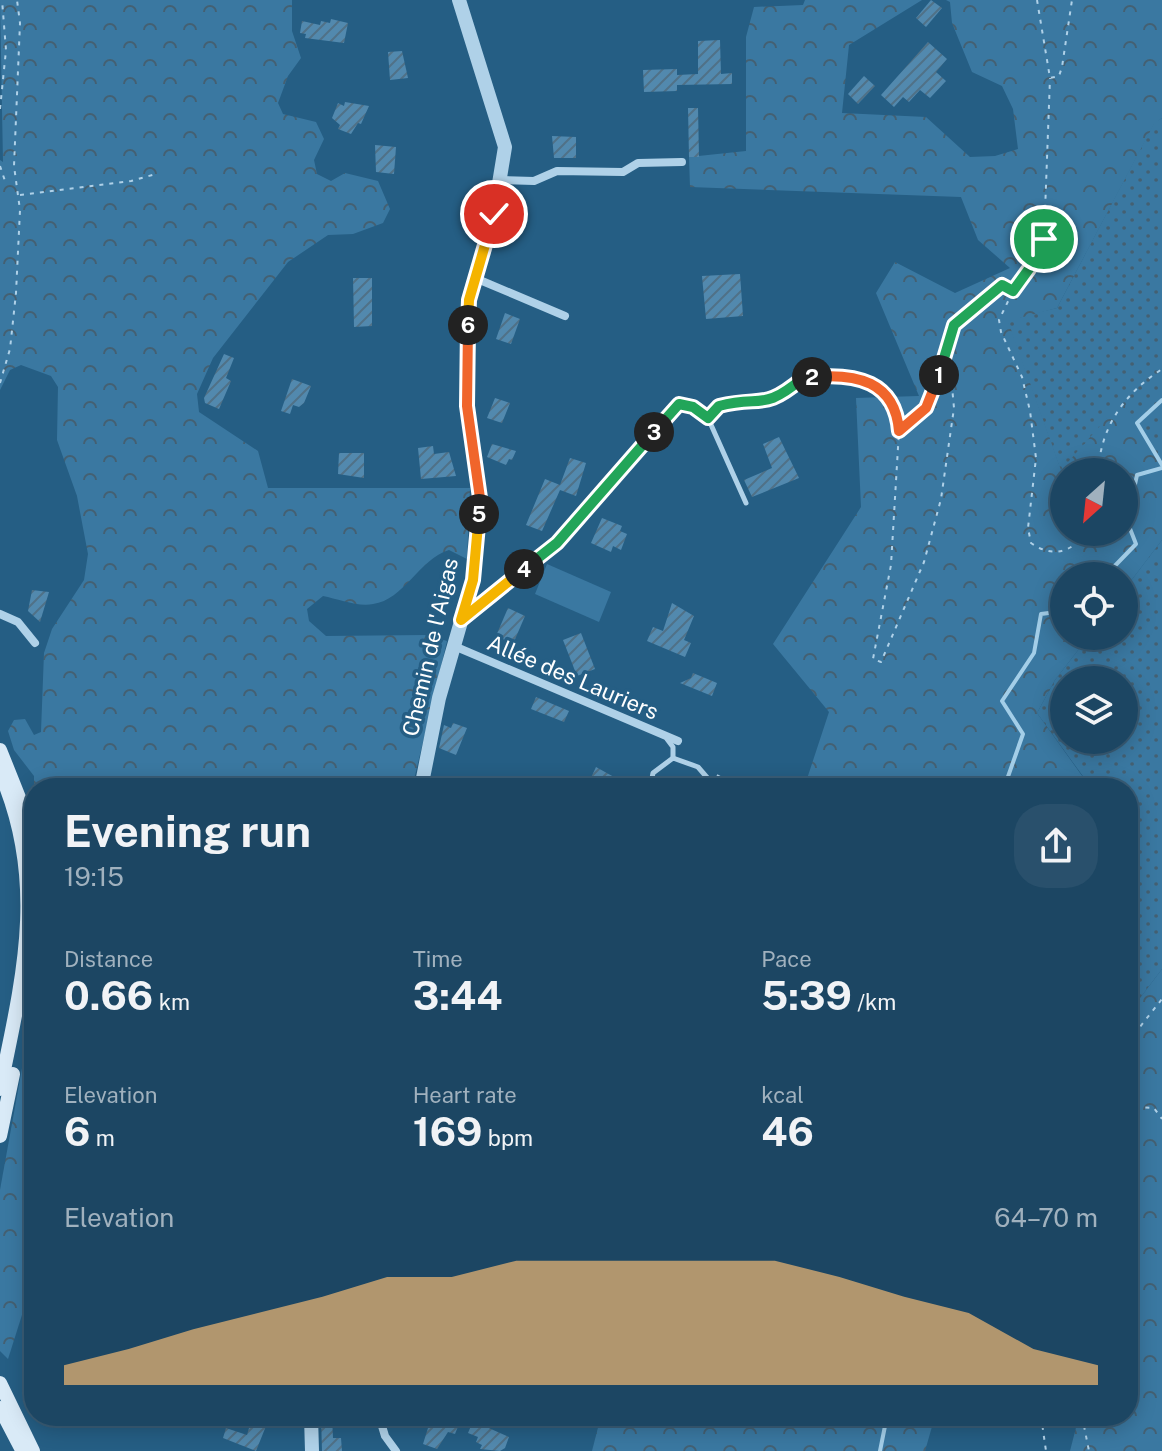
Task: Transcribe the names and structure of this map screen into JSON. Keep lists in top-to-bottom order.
{
  "streets": {
    "street": ["Chemin de l'Aigas", "Allée des Lauriers"]
  },
  "crossings": [
    ["Chemin de l'Aigas", "Allée des Lauriers"]
  ],
  "north": "bottom left",
  "page": {
    "pins": [
      "6",
      "1",
      "2",
      "3",
      "5",
      "4"
    ],
    "heading": ["Evening run", "19:15"],
    "stats": [
      ["Distance", "0.66 km"],
      ["Time", "3:44"],
      ["Pace", "5:39 /km"],
      ["Elevation", "6 m"],
      ["Heart rate", "169 bpm"],
      ["kcal", "46"]
    ],
    "chart": ["Elevation", "64–70 m"]
  }
}
